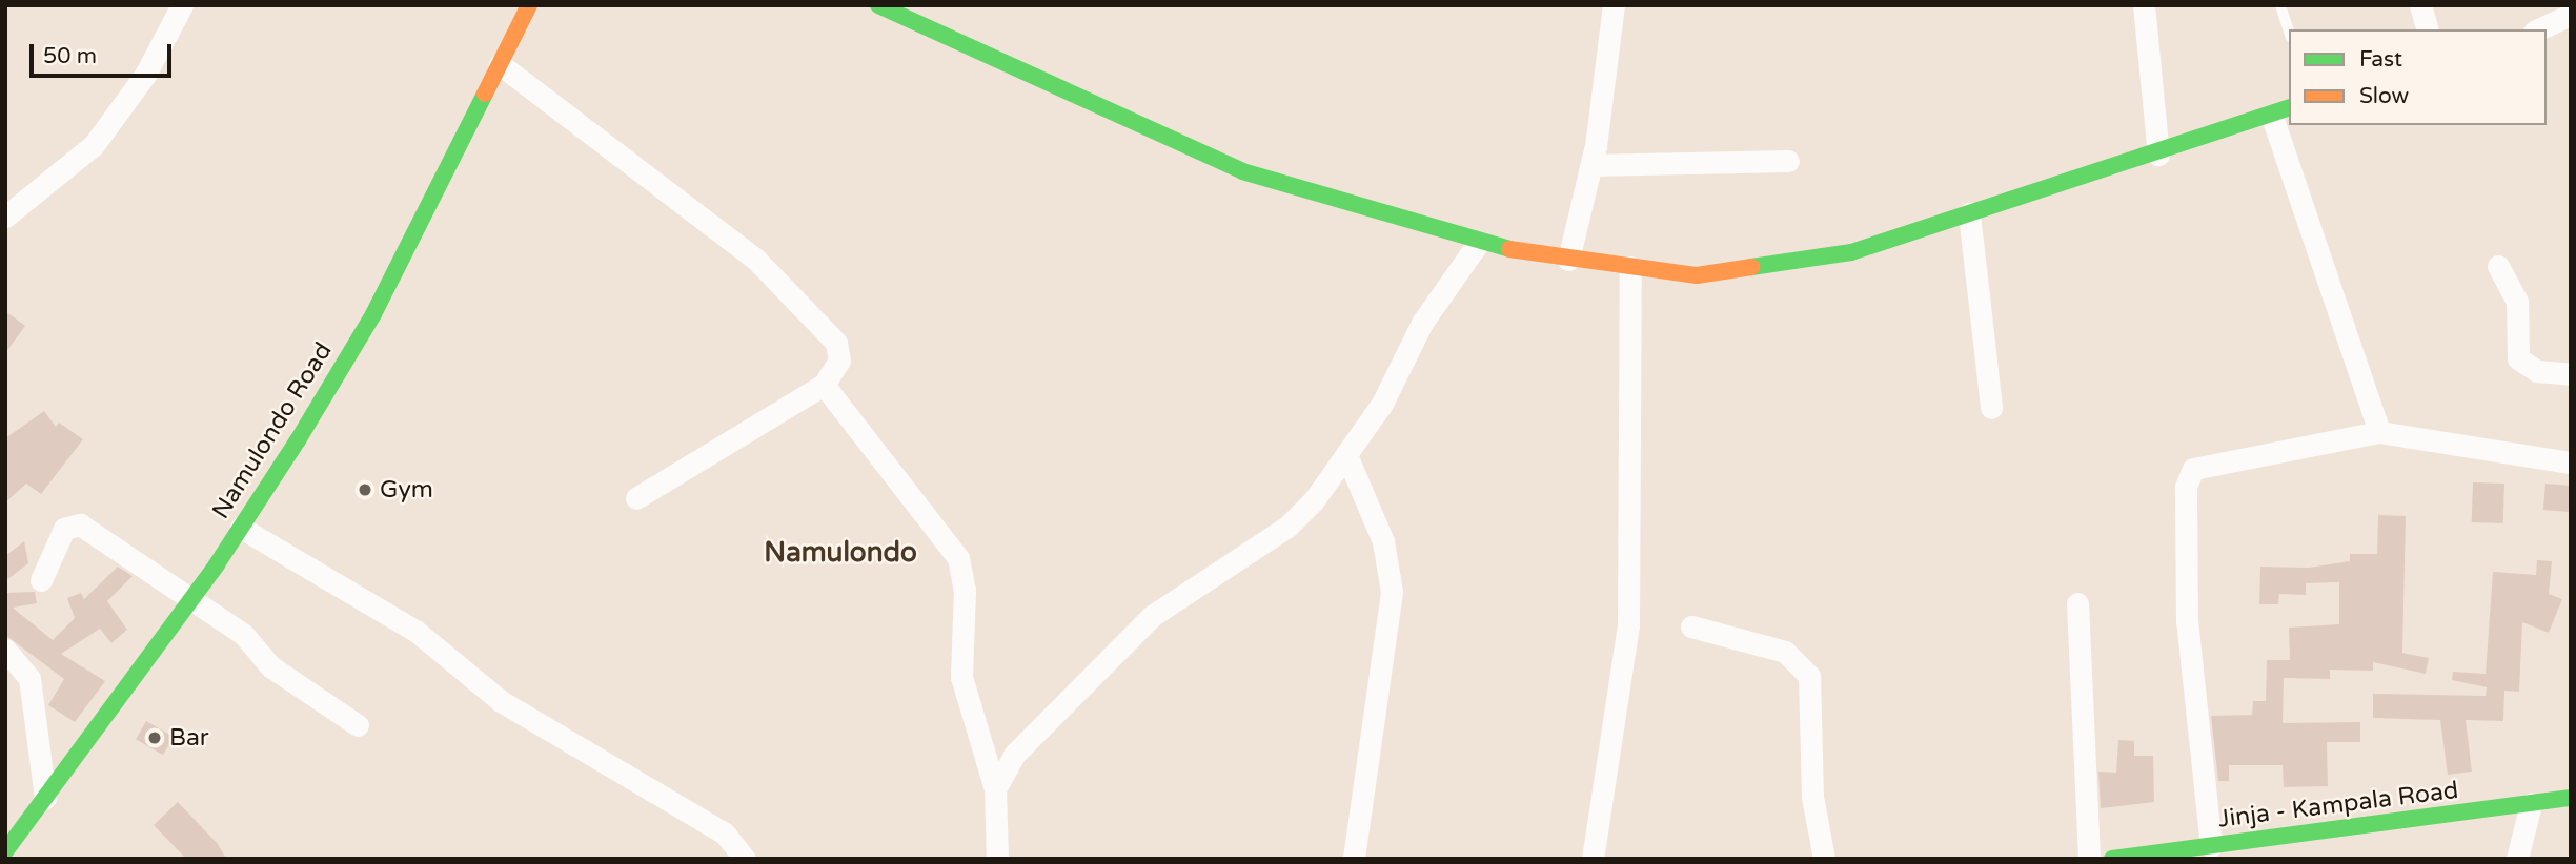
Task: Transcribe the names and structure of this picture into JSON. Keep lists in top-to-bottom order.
{
  "streets": {
    "main road": ["Namulondo Road", "Jinja - Kampala Road"]
  },
  "districts": ["Namulondo"],
  "places": ["Gym", "Bar"],
  "legend": ["Fast", "Slow"],
  "scale_bar": "50 m"
}
